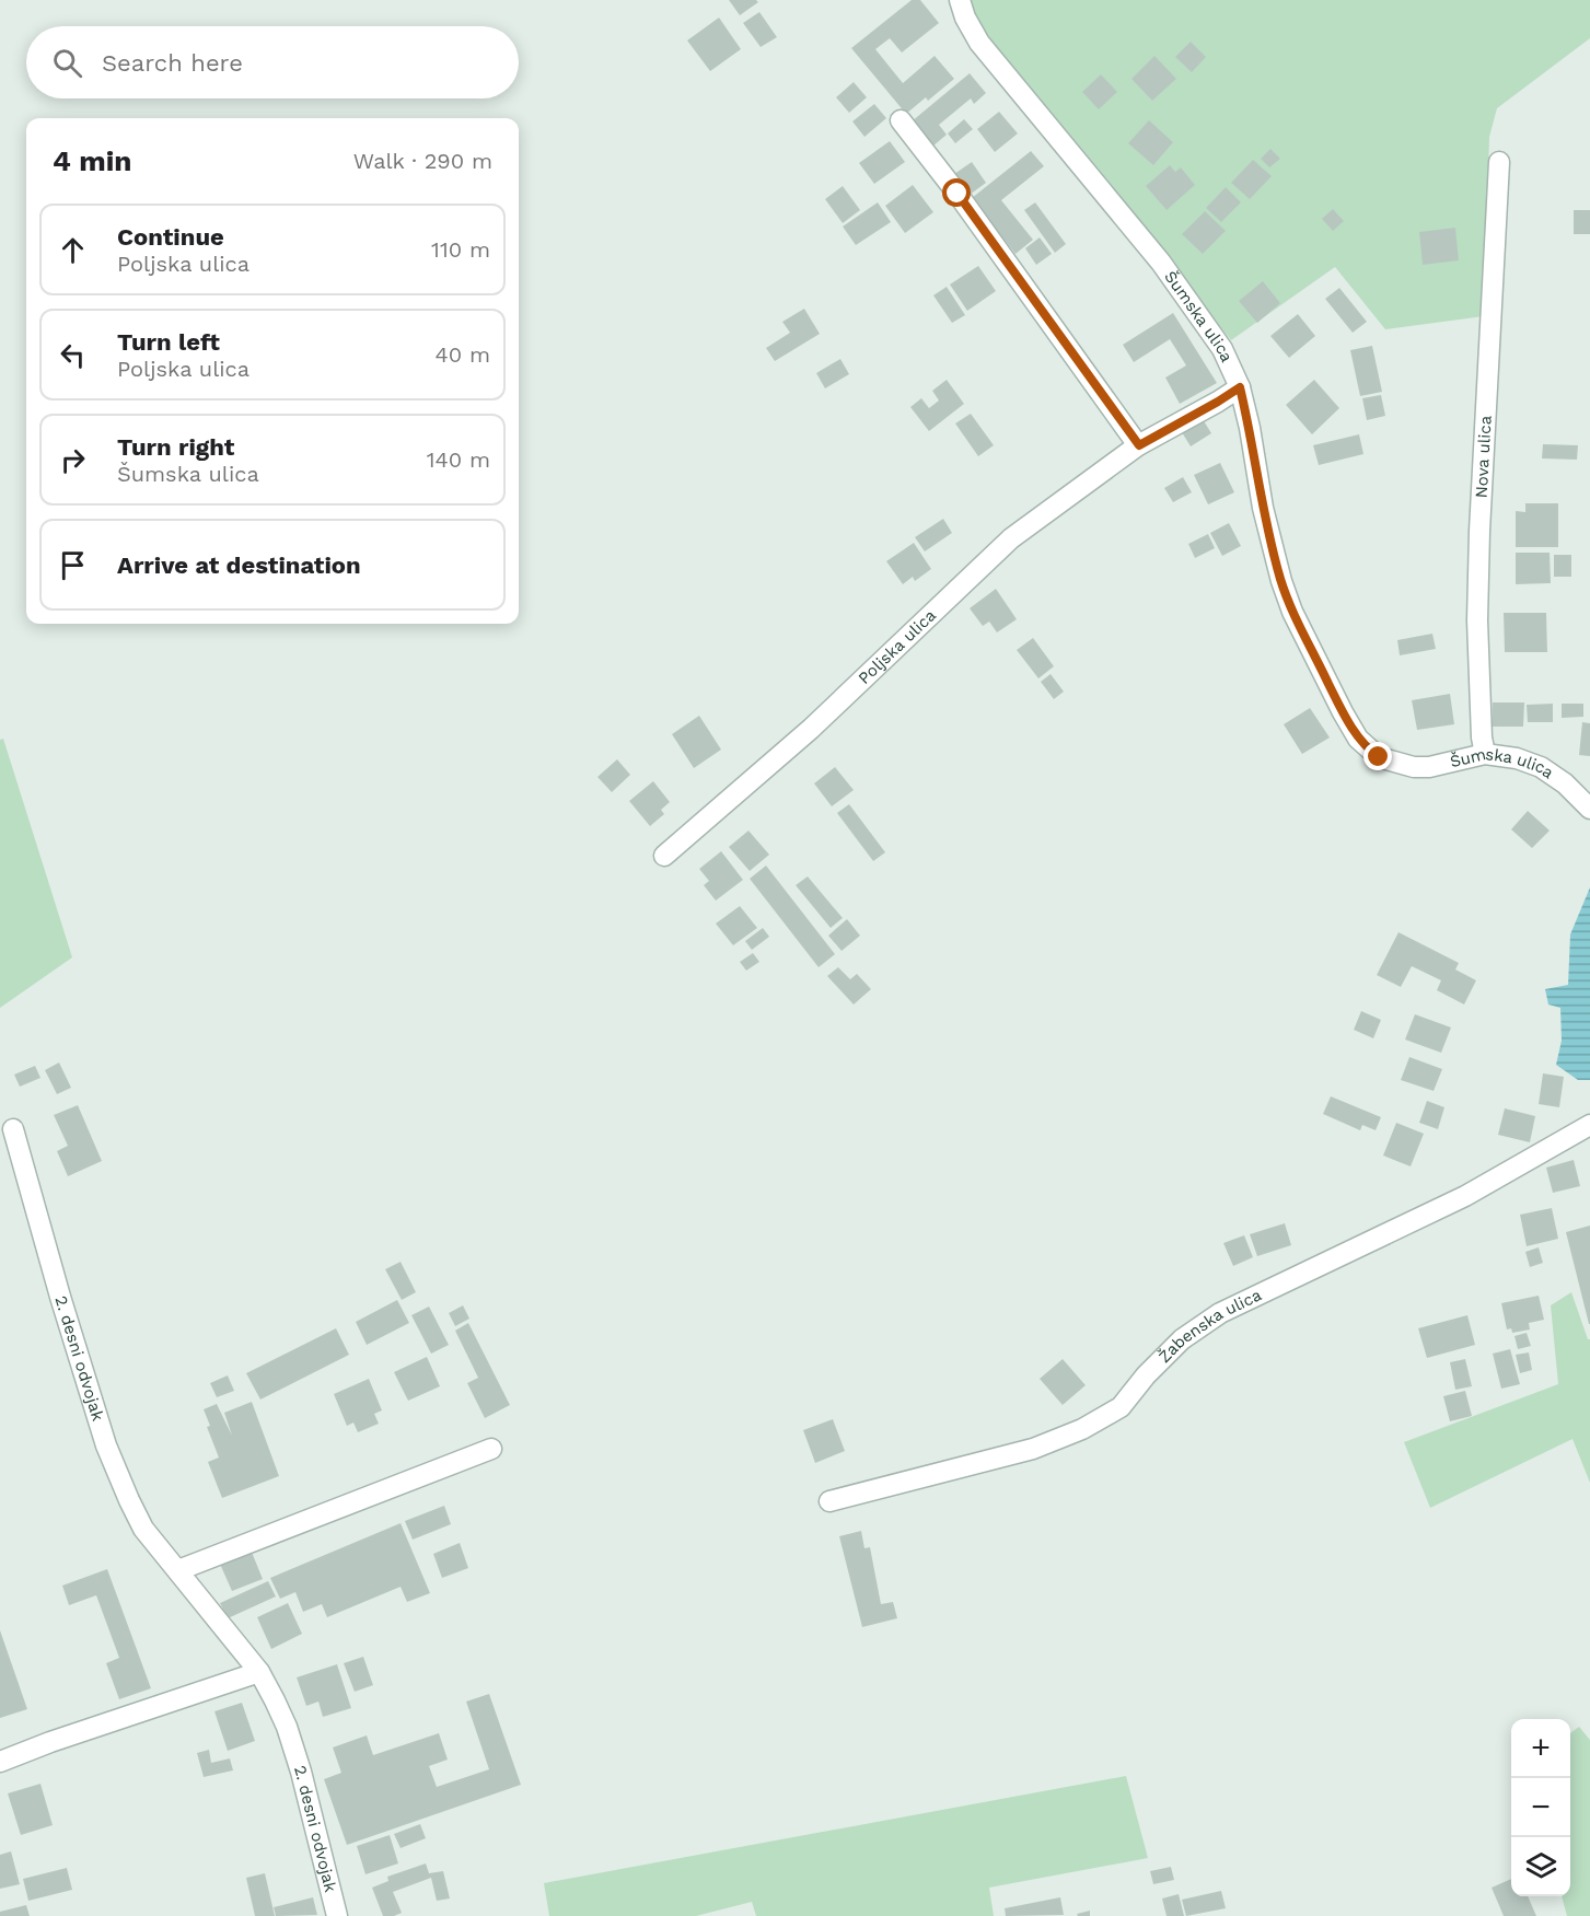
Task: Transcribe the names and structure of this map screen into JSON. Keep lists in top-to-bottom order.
{
  "streets": {
    "street": [
      "Šumska ulica",
      "Nova ulica",
      "Poljska ulica",
      "Žabenska ulica",
      "2. desni odvojak"
    ]
  },
  "crossings": [
    ["Šumska ulica", "Nova ulica"],
    ["Šumska ulica", "Poljska ulica"]
  ],
  "page": {
    "search": "Search here",
    "heading": ["4 min", "Walk · 290 m"],
    "list": [
      ["Continue", "Poljska ulica", "110 m"],
      ["Turn left", "Poljska ulica", "40 m"],
      ["Turn right", "Šumska ulica", "140 m"],
      "Arrive at destination"
    ],
    "map_buttons": ["+", "−"]
  }
}
